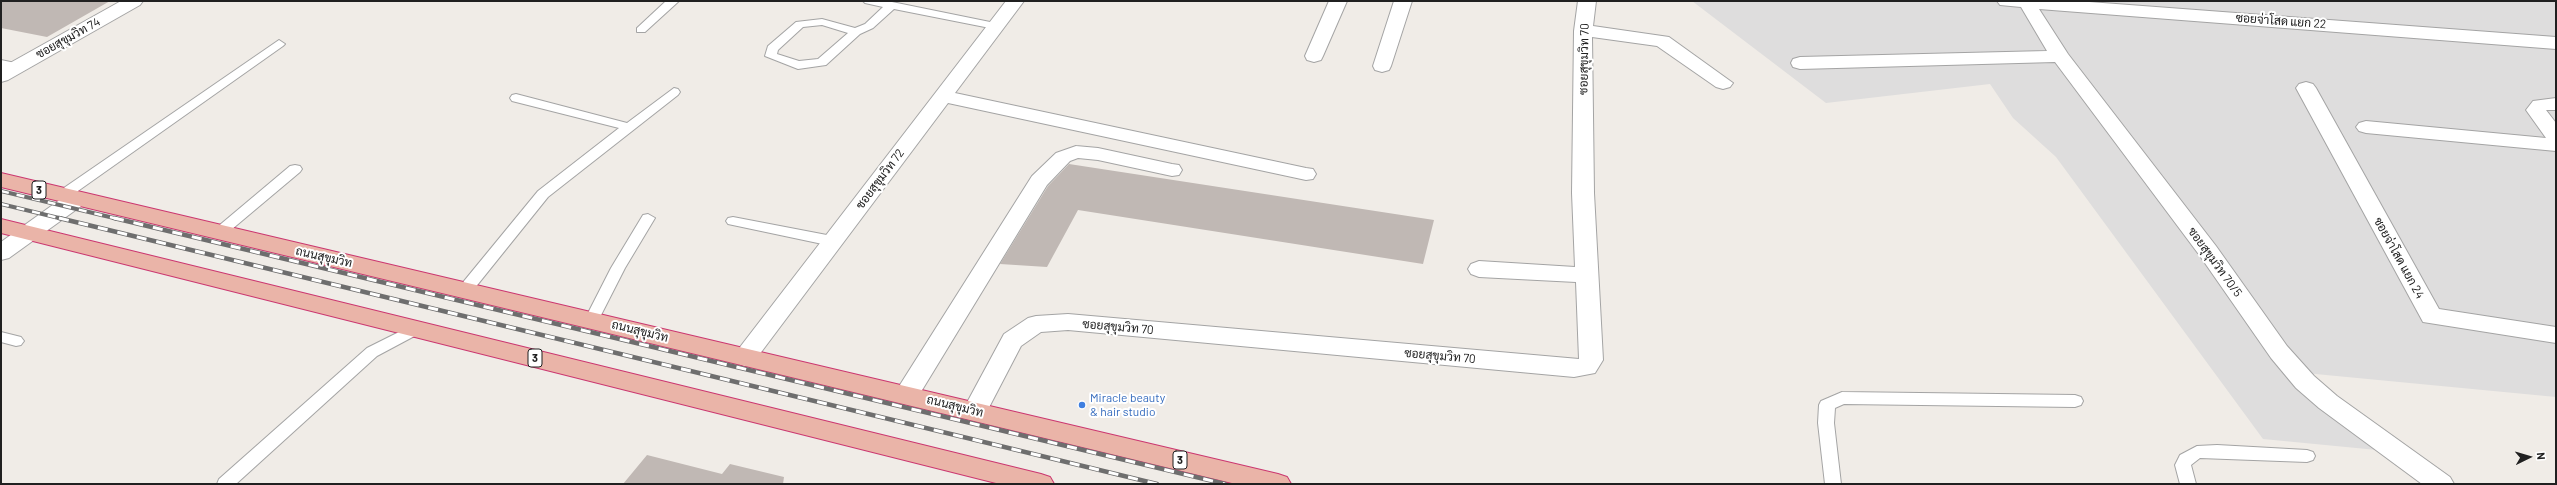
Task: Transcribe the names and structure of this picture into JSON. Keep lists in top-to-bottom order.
{
  "streets": {
    "highway": ["3", "ถนนสุขุมวิท"],
    "street": [
      "ซอยจ่าโสด แยก 22",
      "ซอยสุขุมวิท 74",
      "ซอยสุขุมวิท 70",
      "ซอยสุขุมวิท 72",
      "ซอยจ่าโสด แยก 24",
      "ซอยสุขุมวิท 70/5"
    ]
  },
  "crossings": [
    ["ซอยจ่าโสด แยก 22", "ซอยสุขุมวิท 70/5"],
    ["ซอยสุขุมวิท 70", "ถนนสุขุมวิท"],
    ["ซอยสุขุมวิท 72", "ถนนสุขุมวิท"]
  ],
  "places": ["Miracle beauty & hair studio"],
  "north": "right"
}
